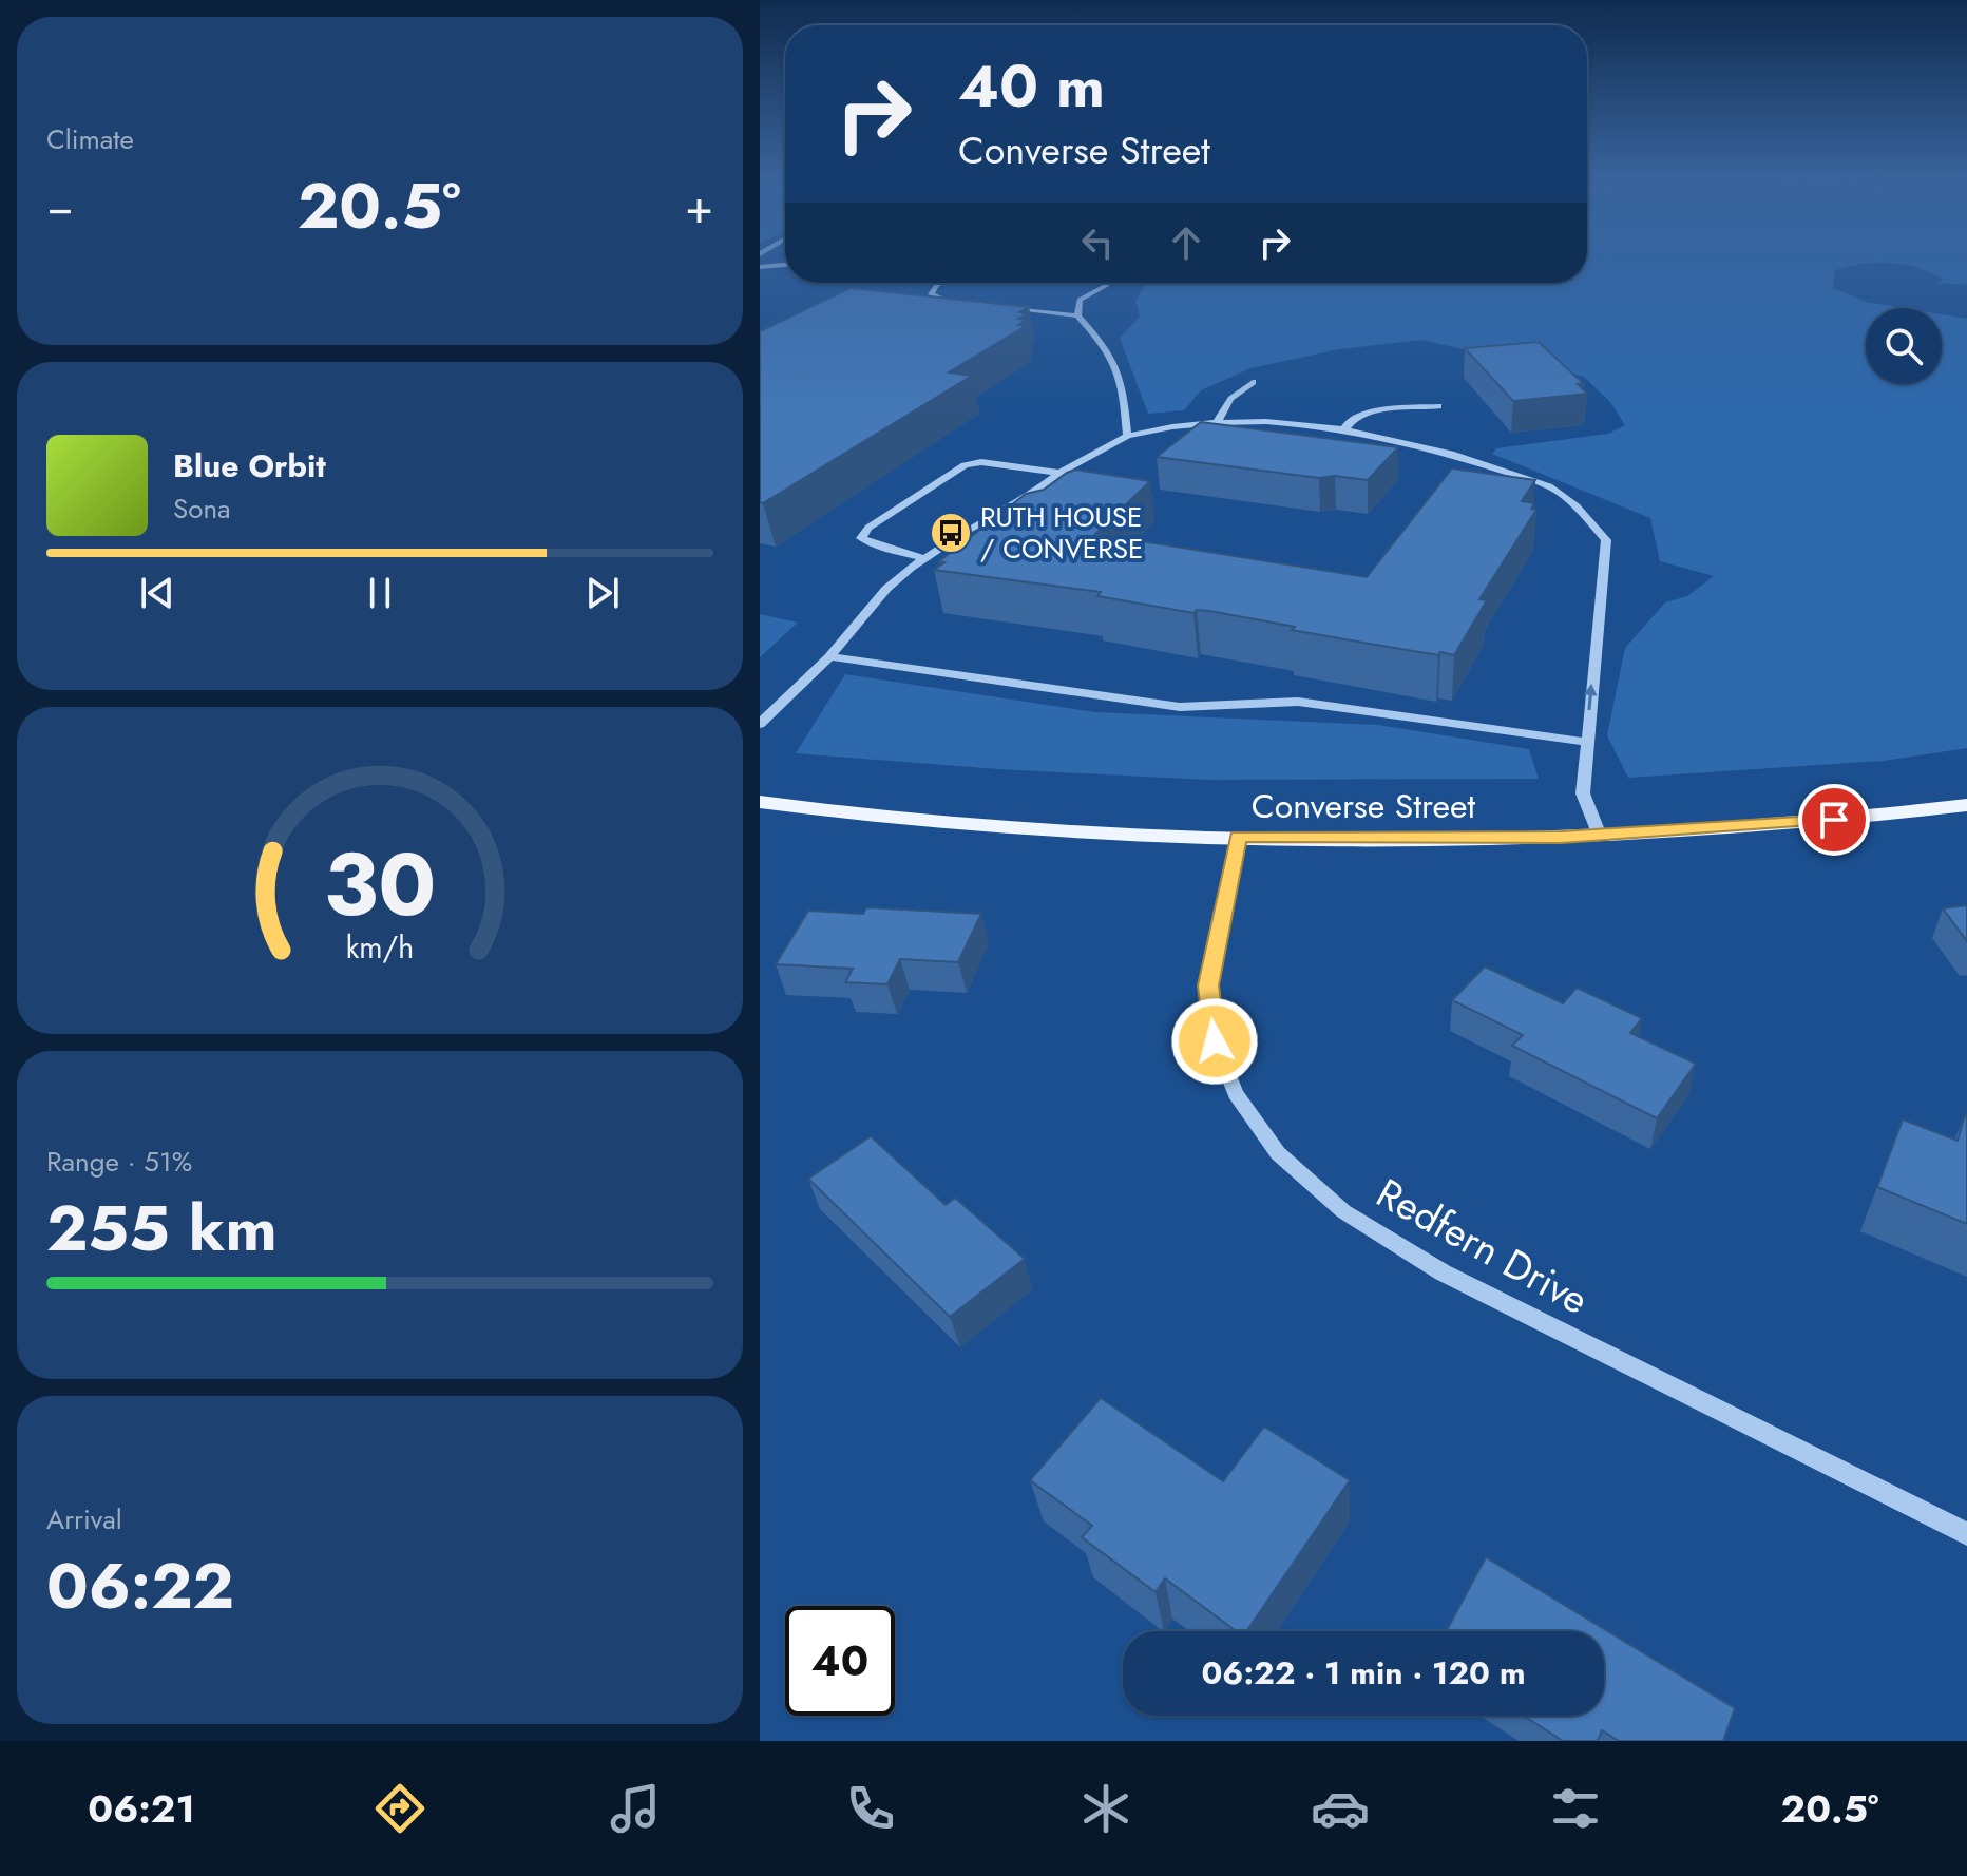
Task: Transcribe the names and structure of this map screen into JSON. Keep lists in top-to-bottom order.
{
  "streets": {
    "main road": ["Converse Street"],
    "street": ["Redfern Drive"]
  },
  "crossings": [
    ["Converse Street", "Redfern Drive"]
  ],
  "places": {
    "bus stop": ["RUTH HOUSE / CONVERSE"]
  },
  "page": {
    "tile": [
      "Climate",
      ["Range · 51%", "255 km"],
      ["Arrival", "06:22"]
    ],
    "turn": ["40 m", "Converse Street"],
    "heat": ["−", "20.5°", "+"],
    "song": ["Blue Orbit", "Sona"],
    "limit": "40",
    "trip": "06:22 · 1 min · 120 m",
    "tabs": ["06:21", "20.5°"],
    "gauge": ["30", "km/h"]
  }
}
